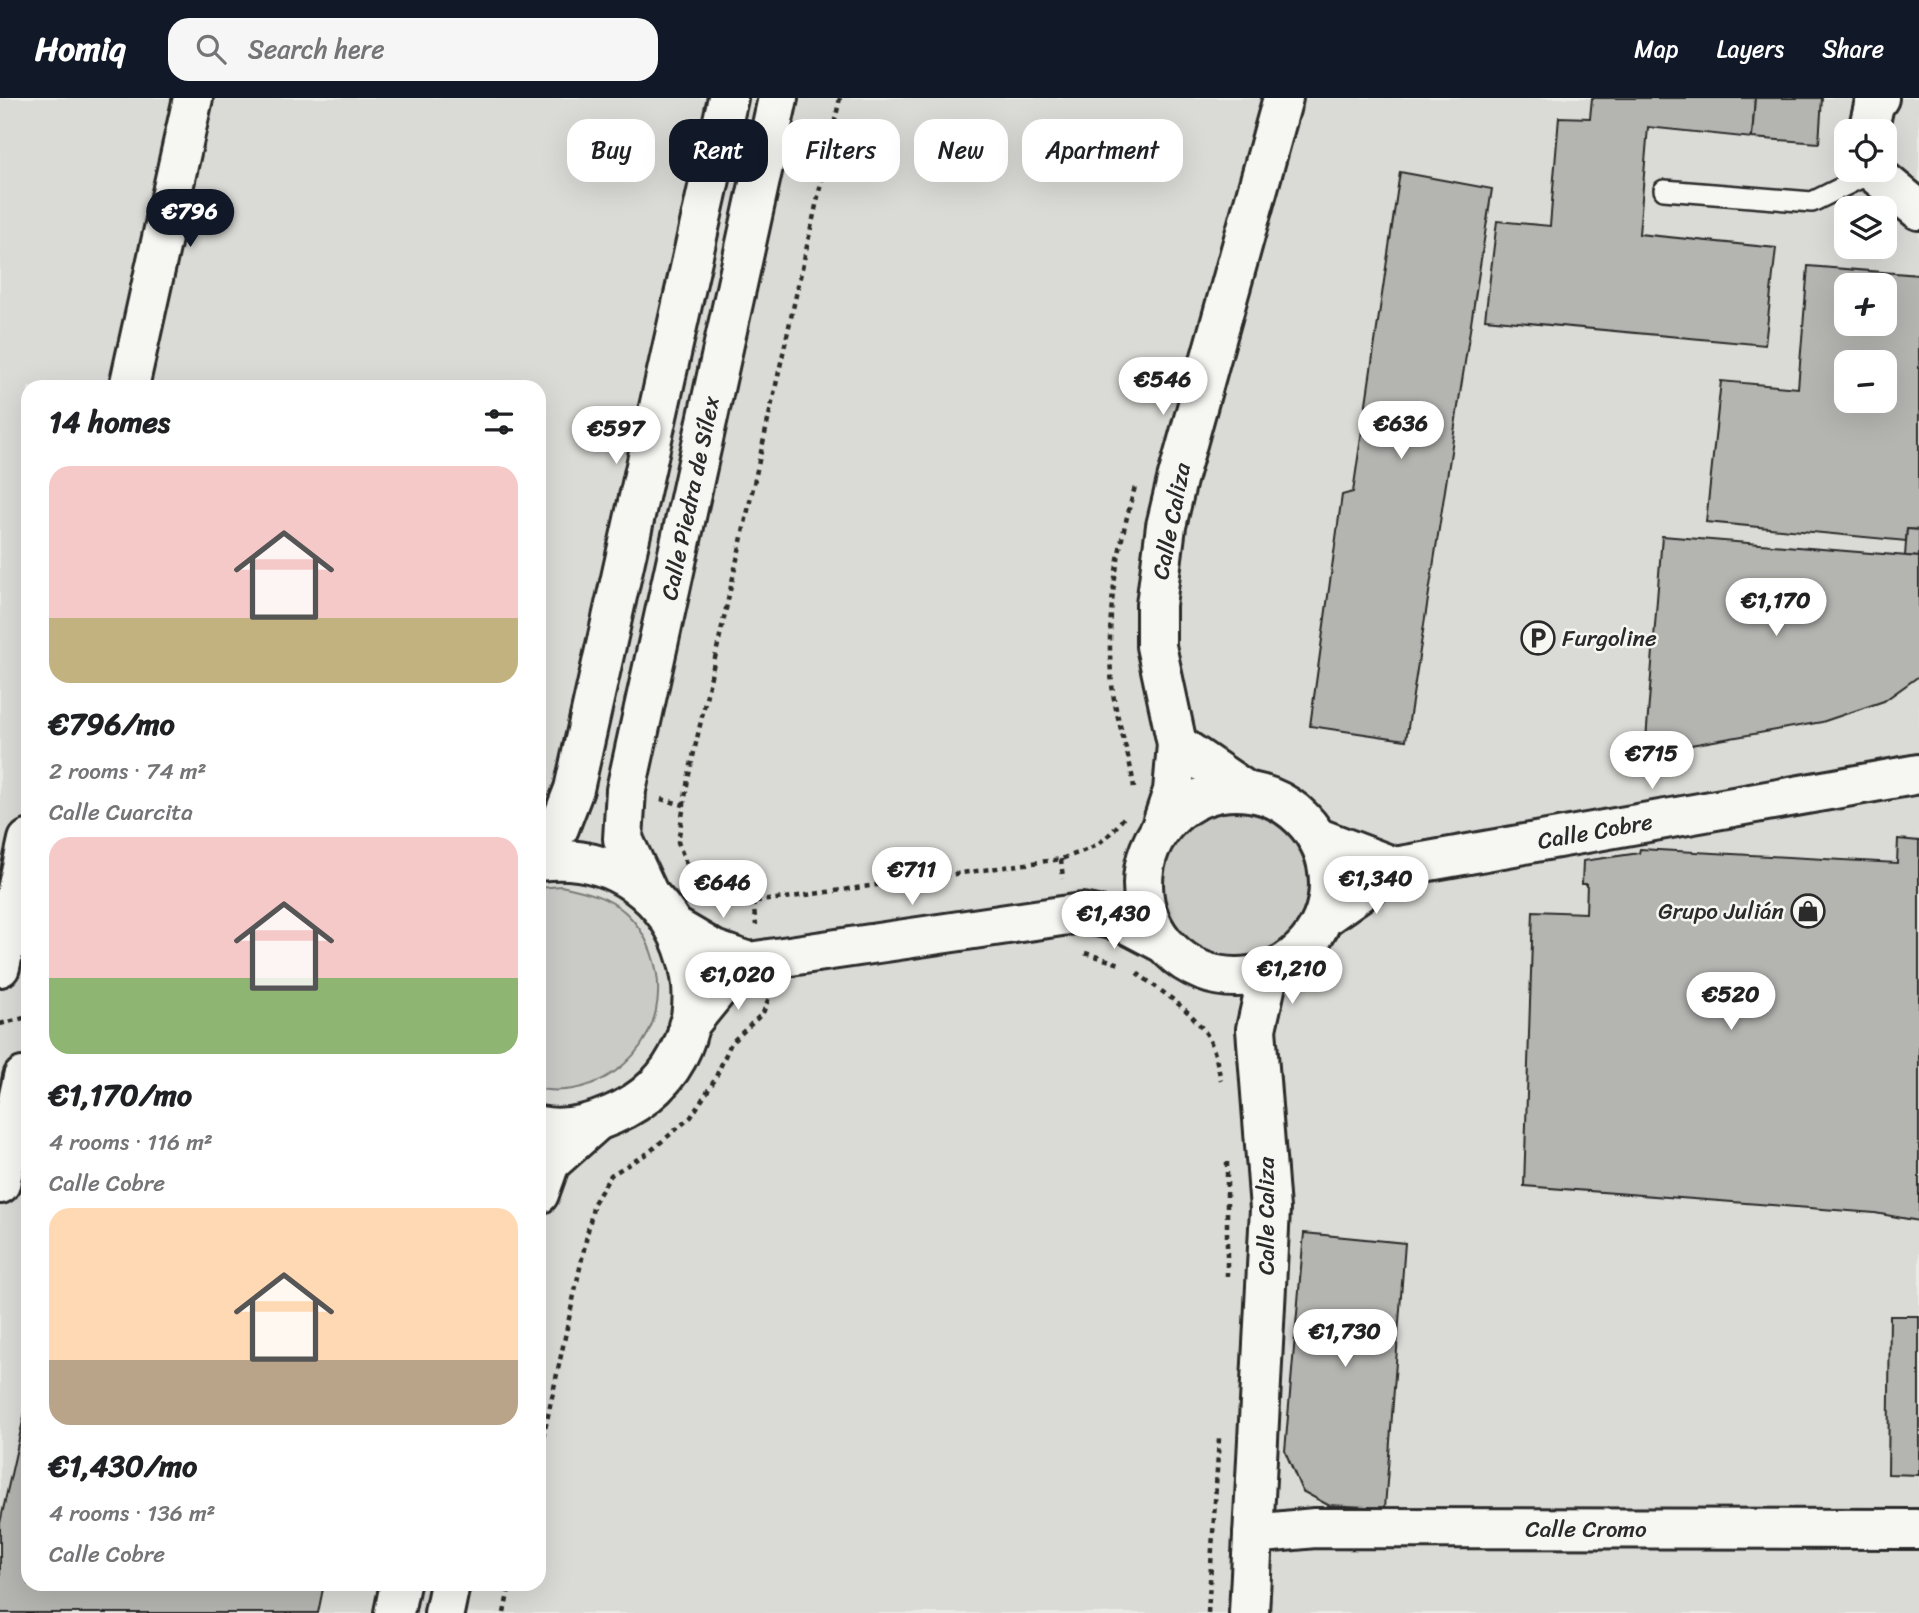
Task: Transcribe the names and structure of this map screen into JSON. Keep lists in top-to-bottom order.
{
  "streets": {
    "street": [
      "Calle Piedra de Sílex",
      "Calle Caliza",
      "Calle Cobre",
      "Calle Cromo"
    ]
  },
  "crossings": [
    ["Calle Caliza", "Calle Cobre"],
    ["Calle Caliza", "Calle Cromo"]
  ],
  "places": {
    "parking": ["Furgoline"],
    "shop": ["Grupo Julián"]
  },
  "page": {
    "header": "Homiq",
    "search": "Search here",
    "nav": ["Map", "Layers", "Share"],
    "map_buttons": ["+", "−"],
    "chip": [
      "Buy",
      "Rent",
      "Filters",
      "New",
      "Apartment"
    ],
    "price": [
      "€796",
      "€546",
      "€636",
      "€597",
      "€1,170",
      "€715",
      "€711",
      "€1,340",
      "€646",
      "€1,430",
      "€1,210",
      "€1,020",
      "€520",
      "€1,730"
    ],
    "heading": "14 homes",
    "list": [
      {
        "name": "€796/mo",
        "note": "2 rooms · 74 m² · Calle Cuarcita"
      },
      {
        "name": "€1,170/mo",
        "note": "4 rooms · 116 m² · Calle Cobre"
      },
      {
        "name": "€1,430/mo",
        "note": "4 rooms · 136 m² · Calle Cobre"
      }
    ]
  }
}
